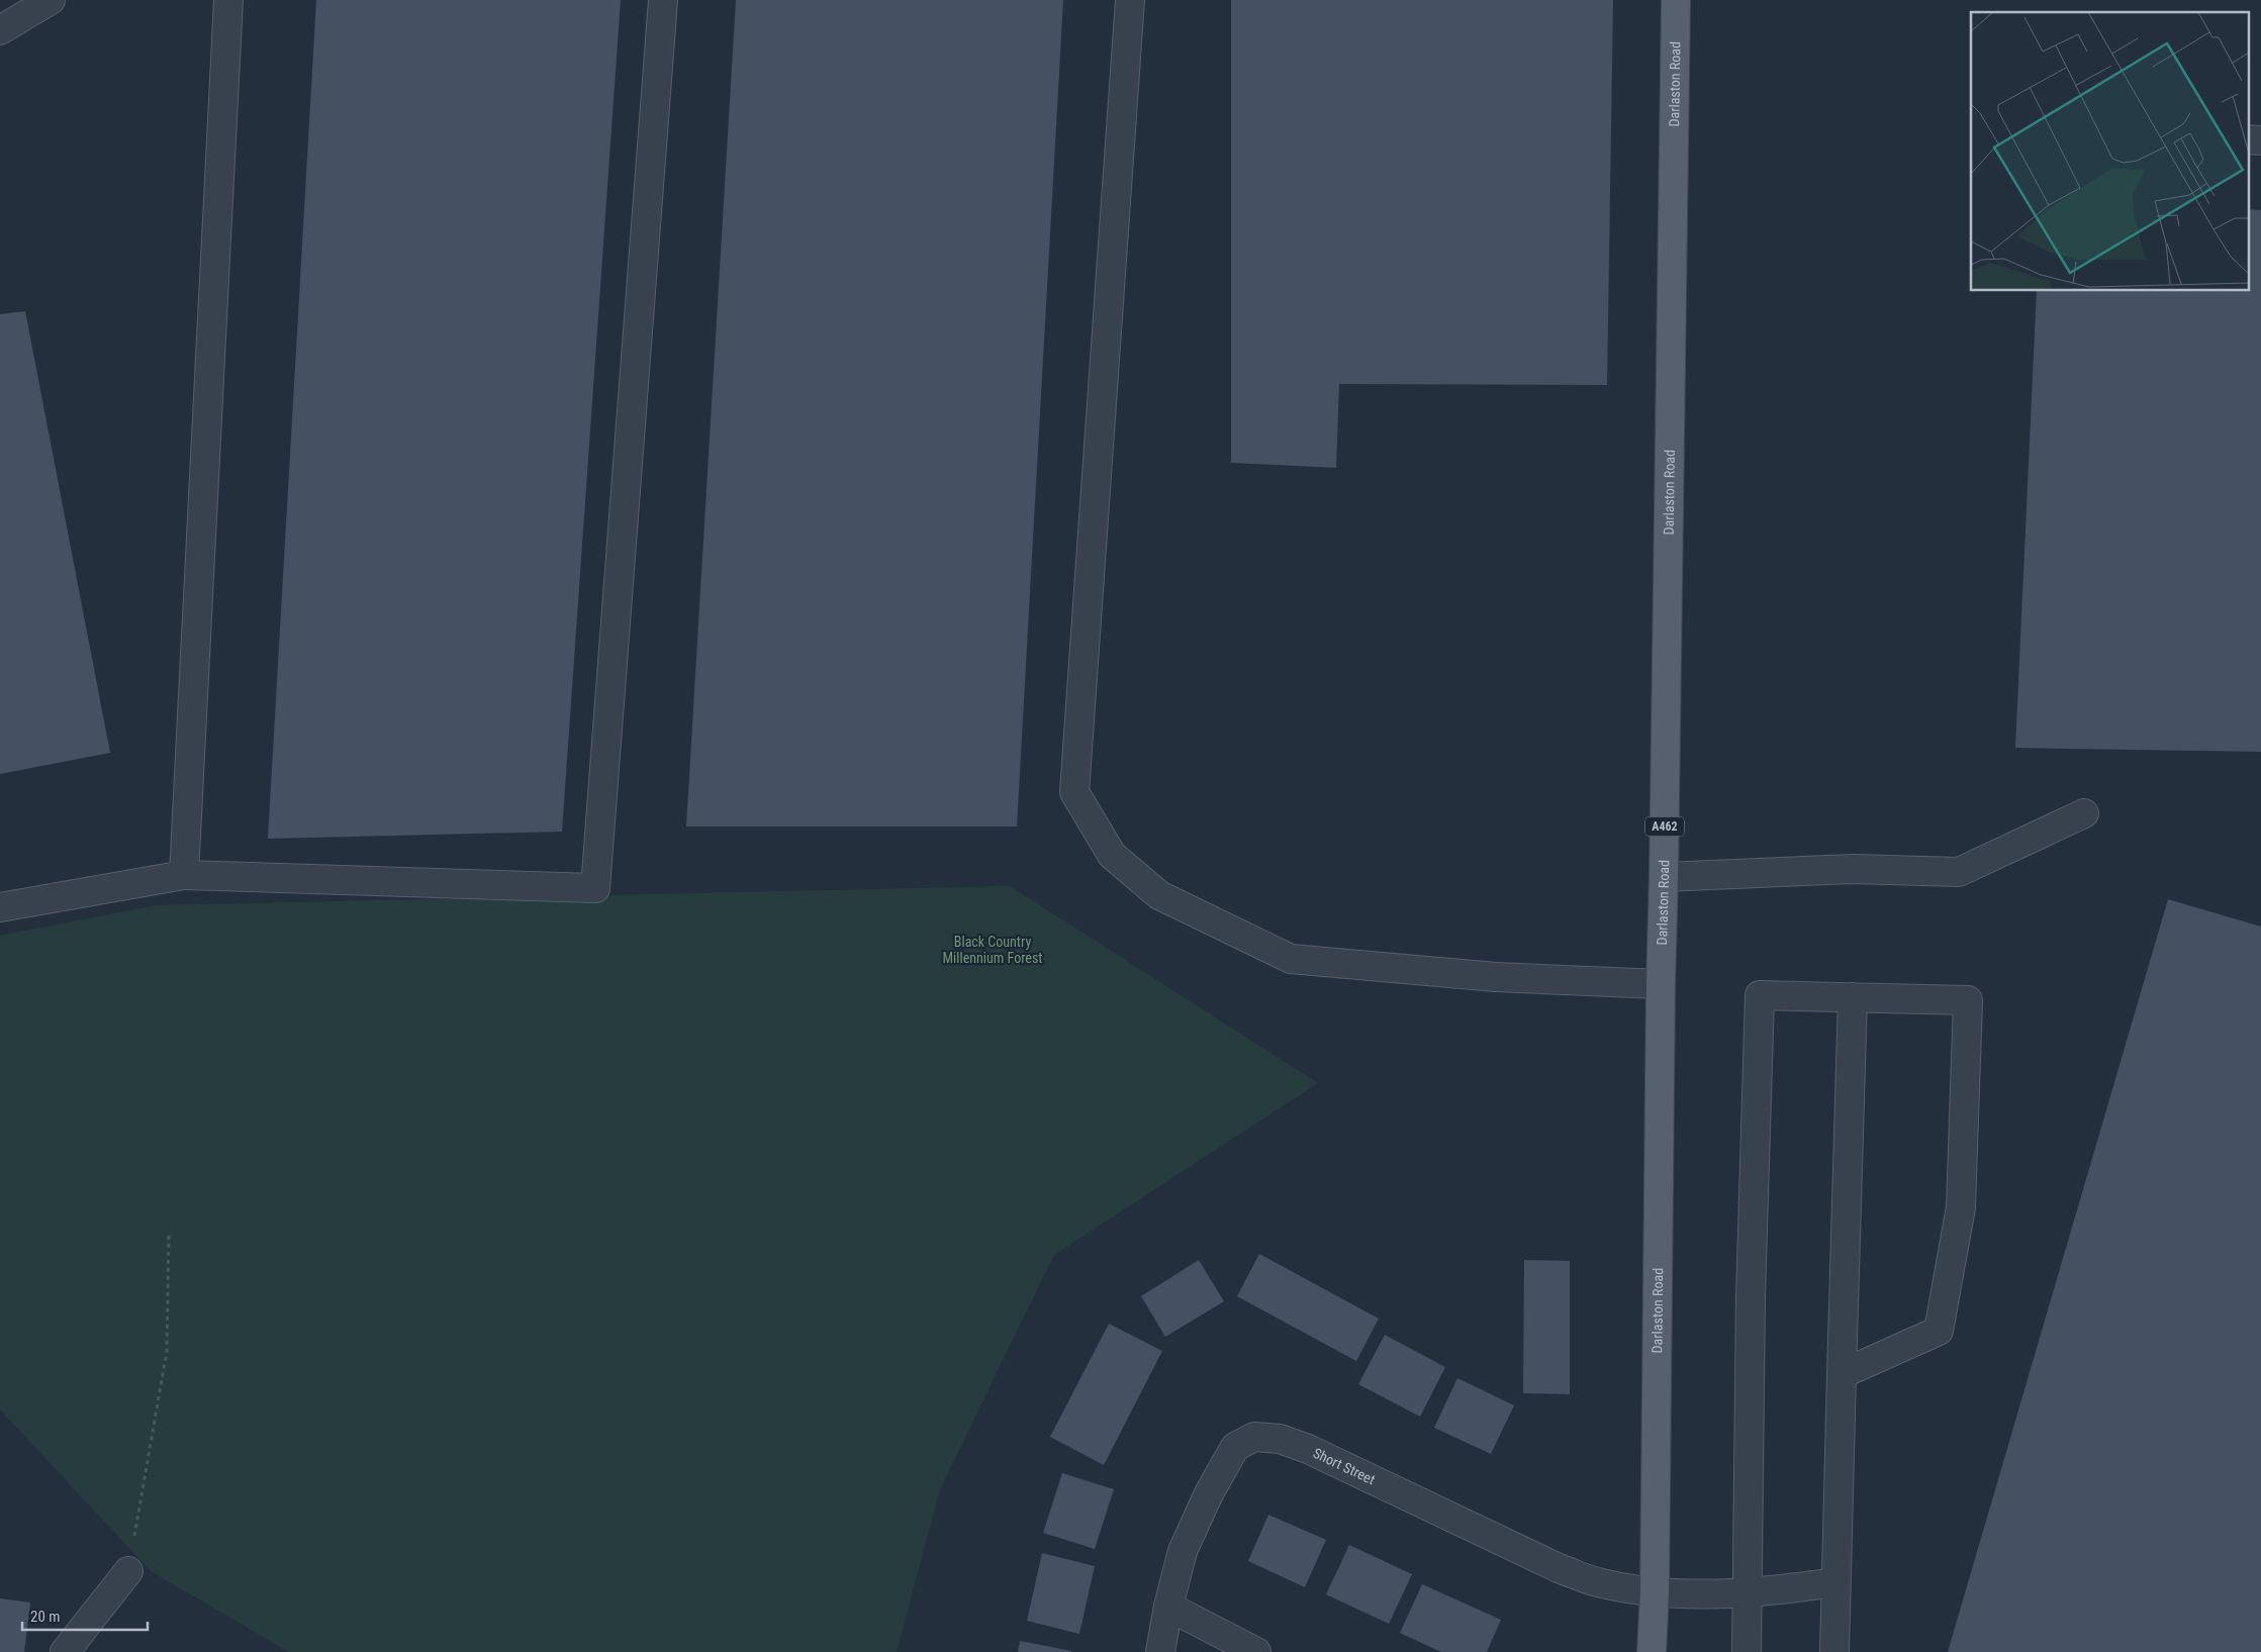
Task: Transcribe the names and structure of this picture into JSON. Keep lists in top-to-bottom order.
{
  "streets": {
    "main road": ["Darlaston Road", "A462"],
    "street": ["Short Street"]
  },
  "crossings": [
    ["Darlaston Road", "Short Street"]
  ],
  "parks": ["Black Country Millennium Forest"],
  "scale_bar": "20 m"
}
